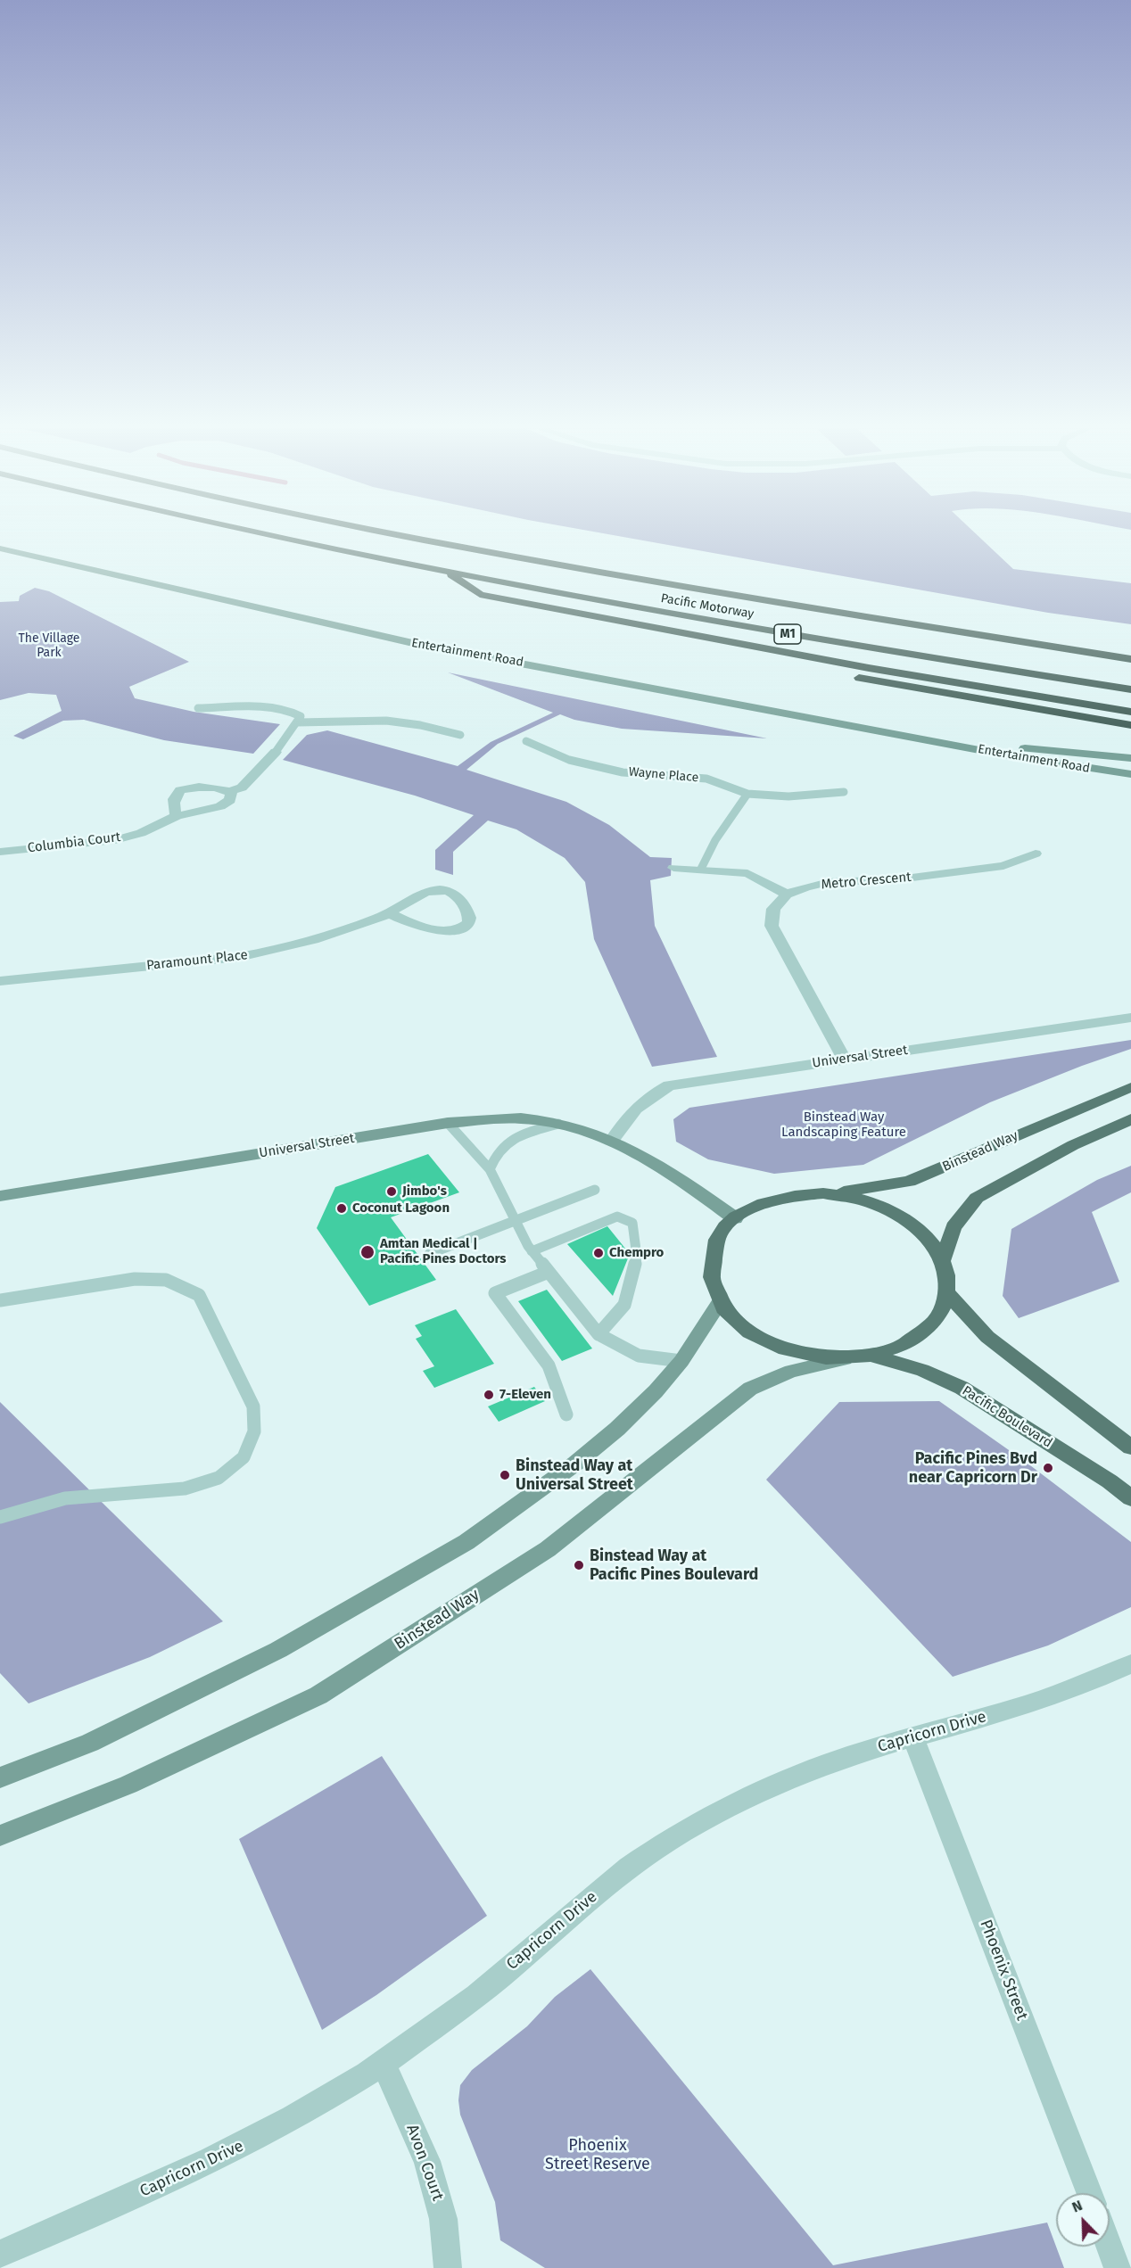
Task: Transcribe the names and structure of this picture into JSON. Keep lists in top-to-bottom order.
{
  "streets": {
    "highway": ["Pacific Motorway", "M1"],
    "main road": ["Binstead Way", "Pacific Boulevard"],
    "street": [
      "Entertainment Road",
      "Columbia Court",
      "Metro Crescent",
      "Paramount Place",
      "Universal Street",
      "Capricorn Drive",
      "Phoenix Street",
      "Avon Court"
    ],
    "lane": ["Wayne Place"]
  },
  "crossings": [
    ["Capricorn Drive", "Phoenix Street"],
    ["Capricorn Drive", "Avon Court"]
  ],
  "parks": ["The Village Park", "Binstead Way Landscaping Feature", "Phoenix Street Reserve"],
  "places": [
    "Jimbo's",
    "Coconut Lagoon",
    "Amtan Medical | Pacific Pines Doctors",
    "Chempro",
    "7-Eleven",
    "Pacific Pines Bvd near Capricorn Dr",
    "Binstead Way at Universal Street",
    "Binstead Way at Pacific Pines Boulevard"
  ],
  "north": "top left"
}
